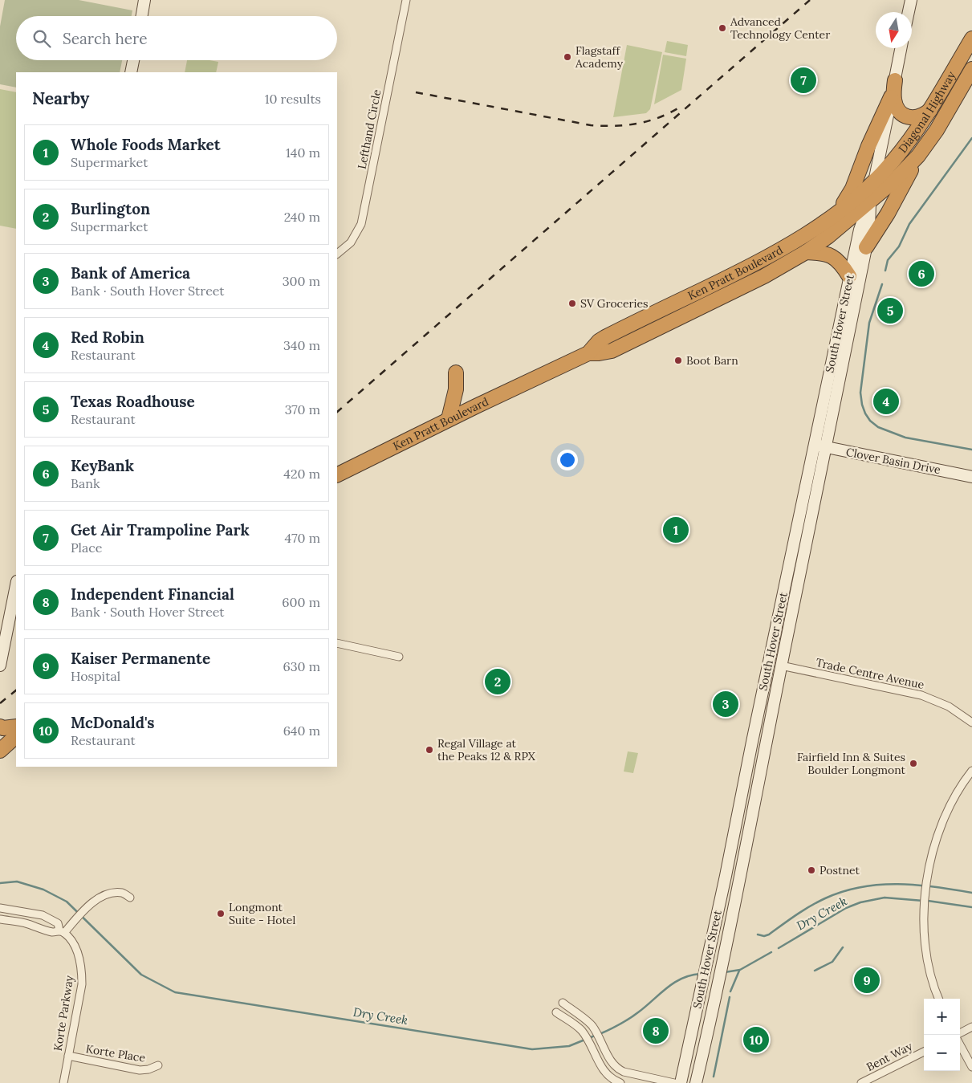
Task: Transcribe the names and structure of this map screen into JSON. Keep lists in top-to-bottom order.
{
  "streets": {
    "highway": ["Diagonal Highway", "Ken Pratt Boulevard"],
    "main road": ["South Hover Street", "Clover Basin Drive"],
    "street": [
      "Lefthand Circle",
      "Trade Centre Avenue",
      "Korte Parkway",
      "Korte Place",
      "Bent Way"
    ]
  },
  "crossings": [
    ["Diagonal Highway", "Ken Pratt Boulevard"],
    ["Diagonal Highway", "South Hover Street"],
    ["Ken Pratt Boulevard", "South Hover Street"],
    ["South Hover Street", "Clover Basin Drive"],
    ["South Hover Street", "Trade Centre Avenue"],
    ["Korte Parkway", "Korte Place"]
  ],
  "water": ["Dry Creek"],
  "places": [
    "Advanced Technology Center",
    "Flagstaff Academy",
    "SV Groceries",
    "Boot Barn",
    "Regal Village at the Peaks 12 & RPX",
    "Fairfield Inn & Suites Boulder Longmont",
    "Postnet",
    "Longmont Suite - Hotel"
  ],
  "north": "bottom",
  "page": {
    "search": "Search here",
    "pins": [
      "7",
      "6",
      "5",
      "4",
      "1",
      "2",
      "3",
      "9",
      "8",
      "10"
    ],
    "heading": ["Nearby", "10 results"],
    "list": [
      {
        "mark": "1",
        "name": "Whole Foods Market",
        "note": "Supermarket",
        "value": "140 m"
      },
      {
        "mark": "2",
        "name": "Burlington",
        "note": "Supermarket",
        "value": "240 m"
      },
      {
        "mark": "3",
        "name": "Bank of America",
        "note": "Bank · South Hover Street",
        "value": "300 m"
      },
      {
        "mark": "4",
        "name": "Red Robin",
        "note": "Restaurant",
        "value": "340 m"
      },
      {
        "mark": "5",
        "name": "Texas Roadhouse",
        "note": "Restaurant",
        "value": "370 m"
      },
      {
        "mark": "6",
        "name": "KeyBank",
        "note": "Bank",
        "value": "420 m"
      },
      {
        "mark": "7",
        "name": "Get Air Trampoline Park",
        "note": "Place",
        "value": "470 m"
      },
      {
        "mark": "8",
        "name": "Independent Financial",
        "note": "Bank · South Hover Street",
        "value": "600 m"
      },
      {
        "mark": "9",
        "name": "Kaiser Permanente",
        "note": "Hospital",
        "value": "630 m"
      },
      {
        "mark": "10",
        "name": "McDonald's",
        "note": "Restaurant",
        "value": "640 m"
      }
    ],
    "map_buttons": ["+", "−"]
  }
}
